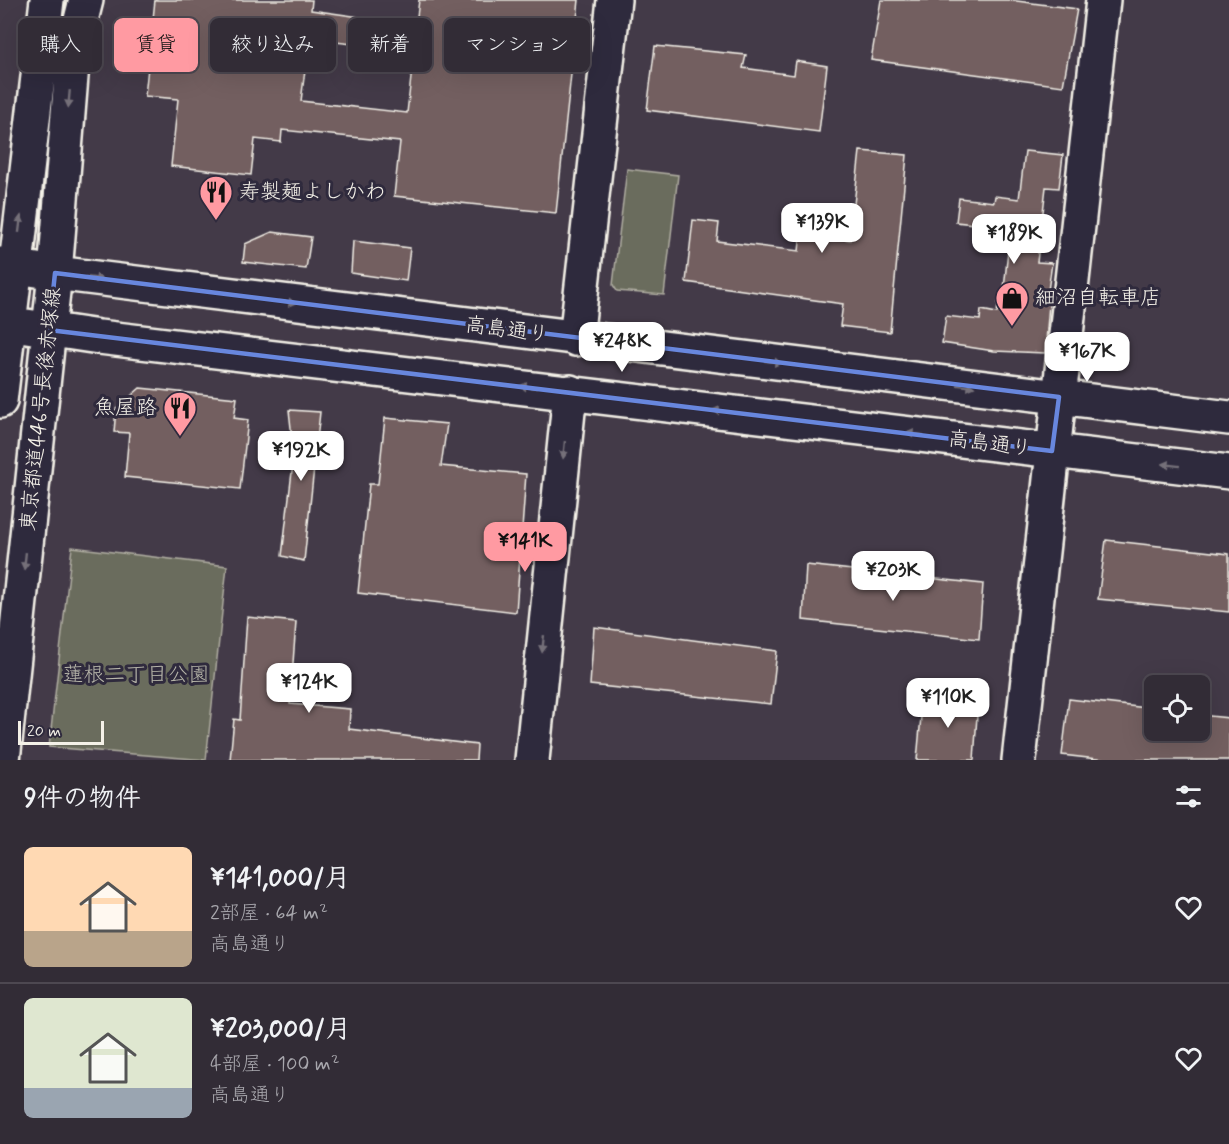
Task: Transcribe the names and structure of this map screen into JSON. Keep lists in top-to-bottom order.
{
  "streets": {
    "main road": ["高島通り", "東京都道446号長後赤塚線"]
  },
  "crossings": [
    ["高島通り", "東京都道446号長後赤塚線"]
  ],
  "parks": ["蓮根二丁目公園"],
  "places": {
    "restaurant": ["寿製麺よしかわ", "魚屋路"],
    "shop": ["細沼自転車店"]
  },
  "scale_bar": "20 m",
  "page": {
    "chip": [
      "購入",
      "賃貸",
      "絞り込み",
      "新着",
      "マンション"
    ],
    "price": [
      "¥139K",
      "¥189K",
      "¥248K",
      "¥167K",
      "¥192K",
      "¥141K",
      "¥203K",
      "¥124K",
      "¥110K"
    ],
    "scale": "20 m",
    "heading": "9件の物件",
    "list": [
      {
        "name": "¥141,000/月",
        "note": "2部屋 · 64 m² · 高島通り"
      },
      {
        "name": "¥203,000/月",
        "note": "4部屋 · 100 m² · 高島通り"
      }
    ]
  }
}
